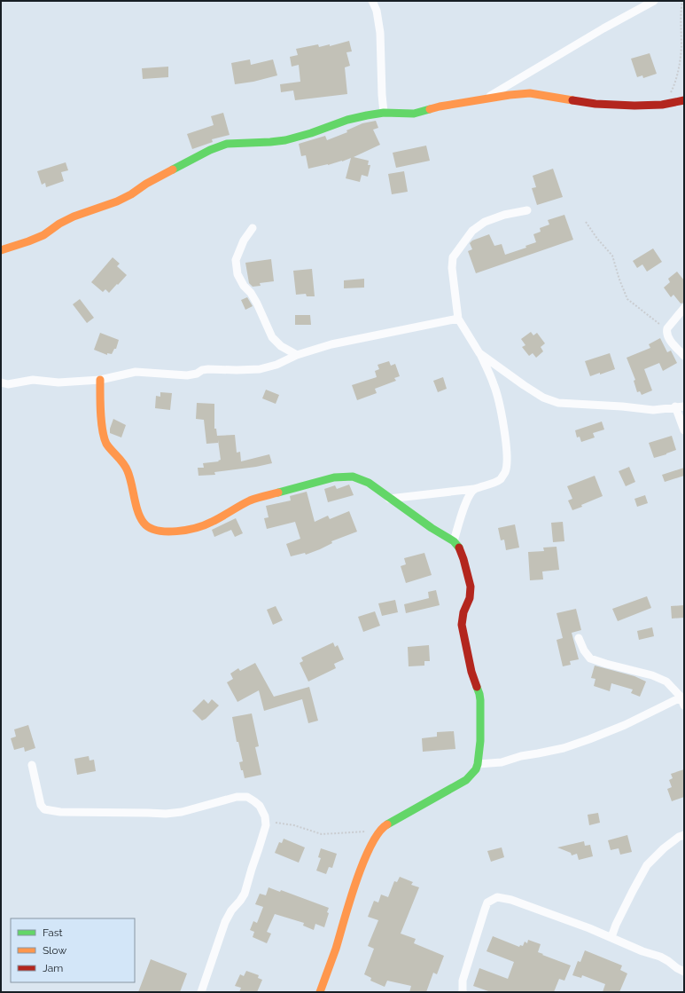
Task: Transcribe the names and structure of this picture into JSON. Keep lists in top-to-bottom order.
{
  "legend": ["Fast", "Slow", "Jam"]
}
